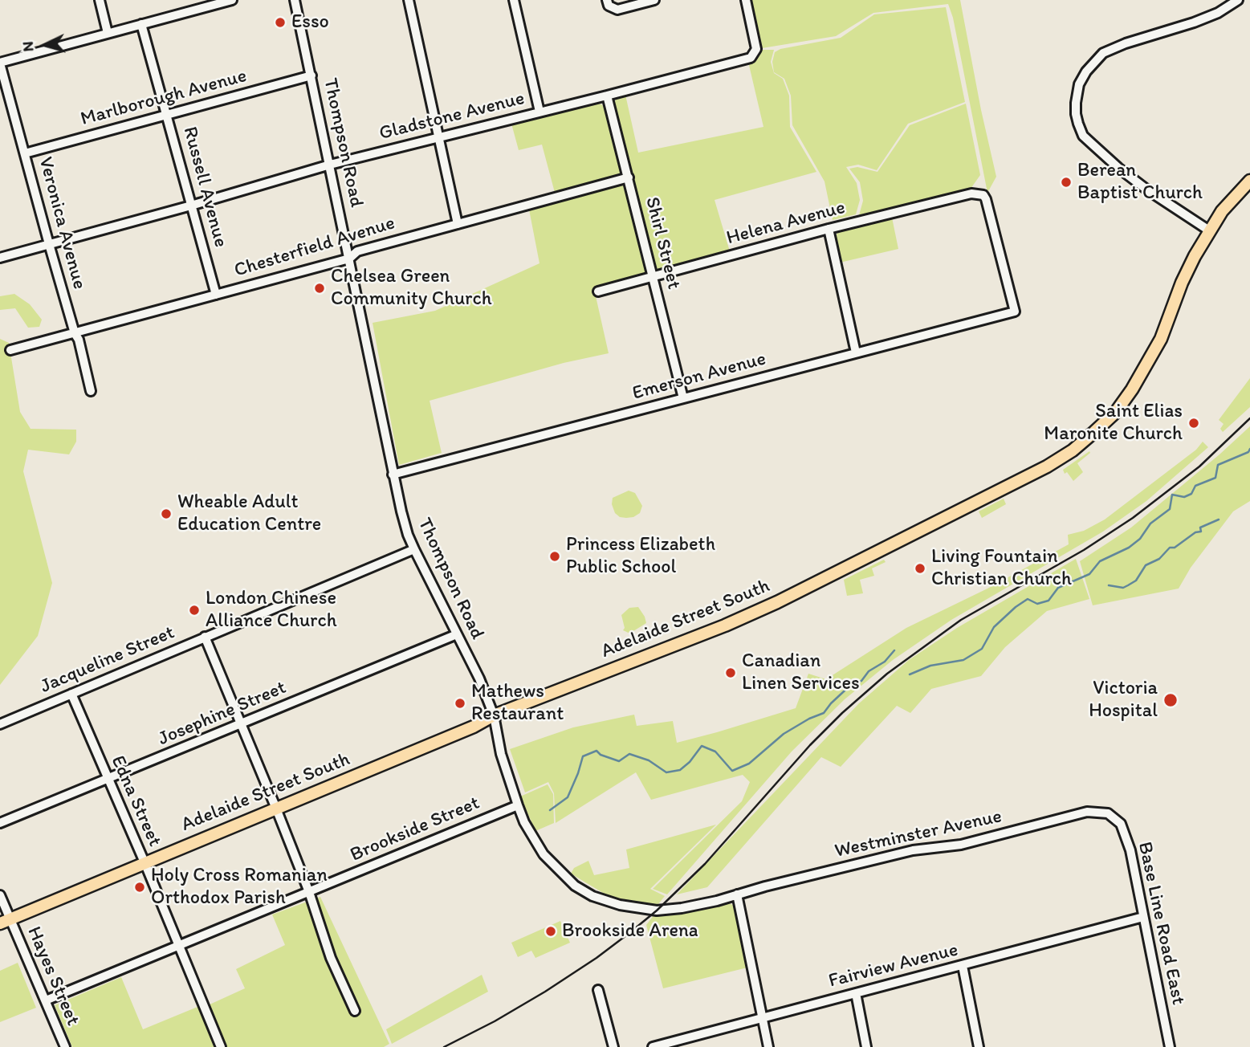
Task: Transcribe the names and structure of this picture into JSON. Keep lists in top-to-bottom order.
{
  "streets": {
    "main road": ["Adelaide Street South"],
    "street": [
      "Marlborough Avenue",
      "Gladstone Avenue",
      "Thompson Road",
      "Russell Avenue",
      "Veronica Avenue",
      "Helena Avenue",
      "Shirl Street",
      "Chesterfield Avenue",
      "Emerson Avenue",
      "Jacqueline Street",
      "Josephine Street",
      "Edna Street",
      "Brookside Street",
      "Westminster Avenue",
      "Base Line Road East",
      "Fairview Avenue",
      "Hayes Street"
    ]
  },
  "crossings": [
    ["Marlborough Avenue", "Thompson Road"],
    ["Marlborough Avenue", "Russell Avenue"],
    ["Marlborough Avenue", "Veronica Avenue"],
    ["Gladstone Avenue", "Thompson Road"],
    ["Gladstone Avenue", "Russell Avenue"],
    ["Gladstone Avenue", "Veronica Avenue"],
    ["Gladstone Avenue", "Shirl Street"],
    ["Thompson Road", "Chesterfield Avenue"],
    ["Thompson Road", "Emerson Avenue"],
    ["Thompson Road", "Adelaide Street South"],
    ["Thompson Road", "Jacqueline Street"],
    ["Thompson Road", "Josephine Street"],
    ["Thompson Road", "Brookside Street"],
    ["Thompson Road", "Westminster Avenue"],
    ["Russell Avenue", "Chesterfield Avenue"],
    ["Veronica Avenue", "Chesterfield Avenue"],
    ["Helena Avenue", "Shirl Street"],
    ["Helena Avenue", "Emerson Avenue"],
    ["Shirl Street", "Chesterfield Avenue"],
    ["Shirl Street", "Emerson Avenue"],
    ["Adelaide Street South", "Edna Street"],
    ["Adelaide Street South", "Hayes Street"],
    ["Jacqueline Street", "Edna Street"],
    ["Josephine Street", "Edna Street"],
    ["Edna Street", "Brookside Street"],
    ["Brookside Street", "Hayes Street"],
    ["Westminster Avenue", "Base Line Road East"],
    ["Base Line Road East", "Fairview Avenue"]
  ],
  "places": [
    "Esso",
    "Berean Baptist Church",
    "Chelsea Green Community Church",
    "Saint Elias Maronite Church",
    "Wheable Adult Education Centre",
    "Princess Elizabeth Public School",
    "Living Fountain Christian Church",
    "London Chinese Alliance Church",
    "Canadian Linen Services",
    "Victoria Hospital",
    "Mathews Restaurant",
    "Holy Cross Romanian Orthodox Parish",
    "Brookside Arena"
  ],
  "north": "left"
}
